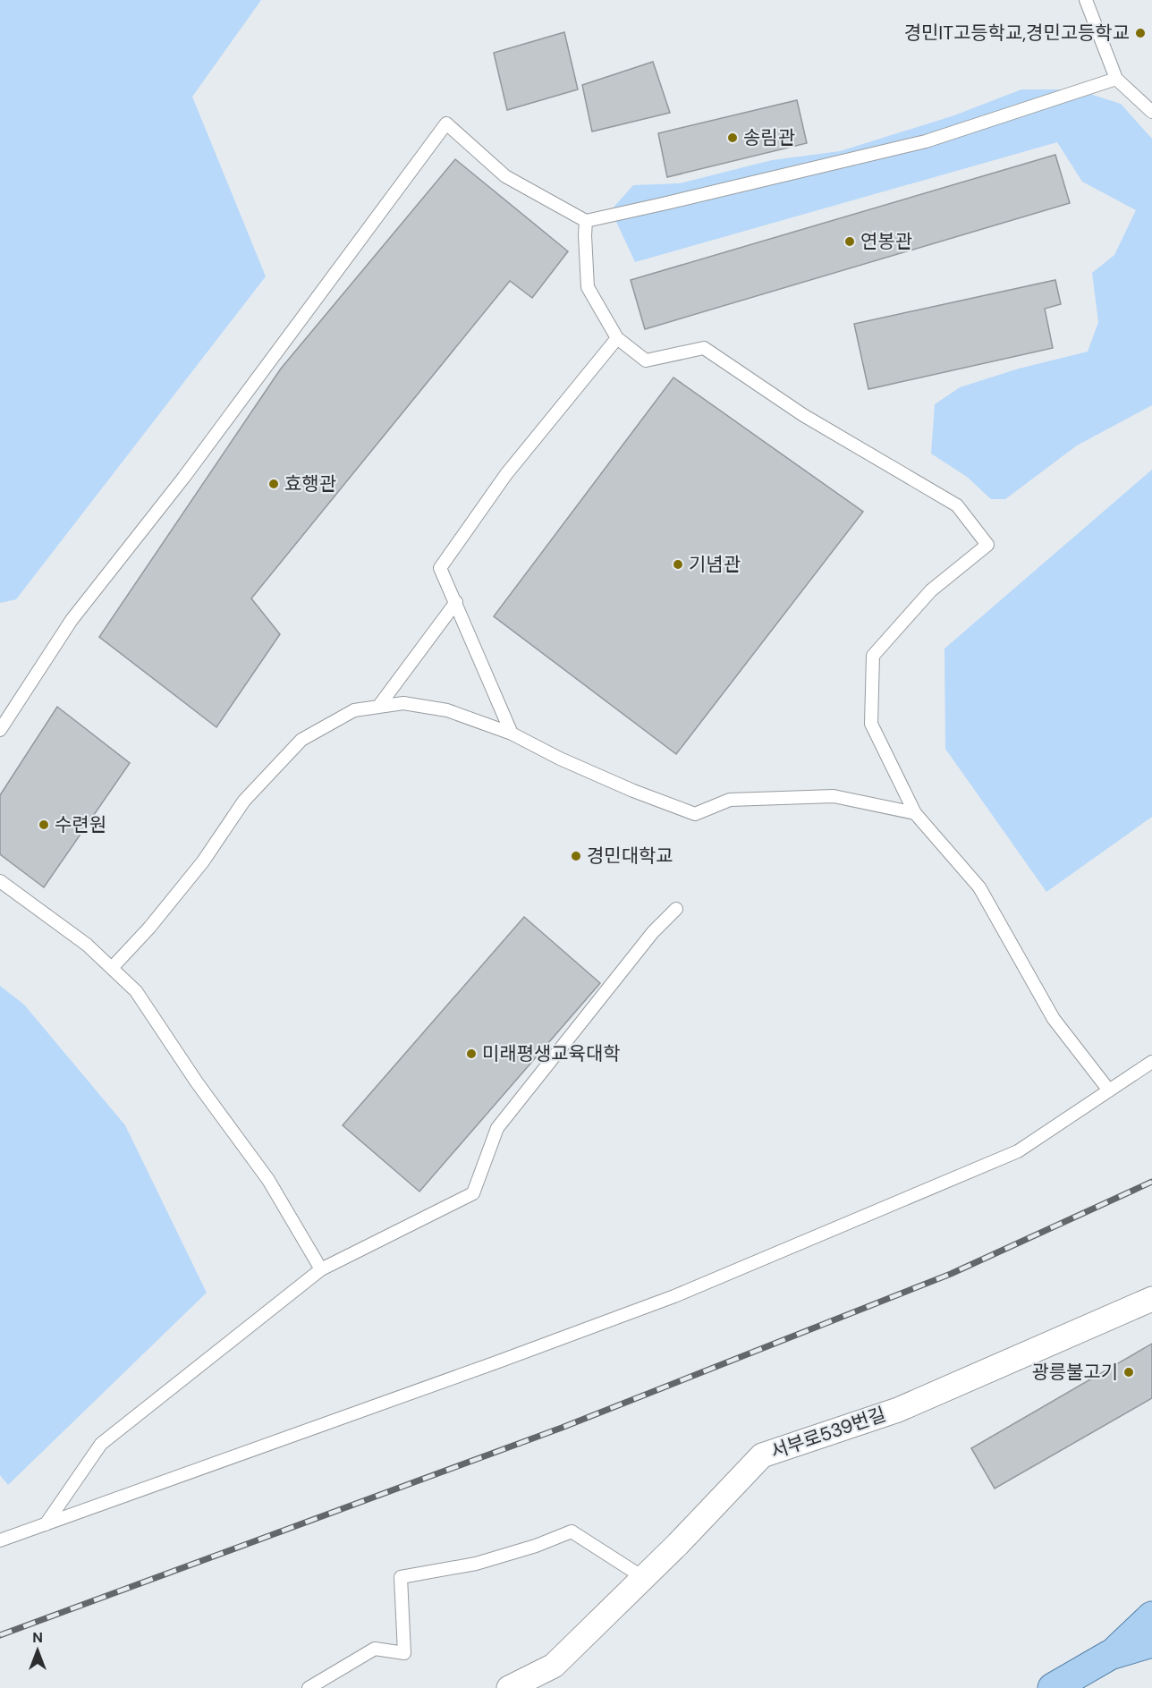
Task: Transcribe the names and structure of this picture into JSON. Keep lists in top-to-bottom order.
{
  "streets": {
    "street": ["서부로539번길"]
  },
  "places": [
    "경민IT고등학교,경민고등학교",
    "송림관",
    "연봉관",
    "효행관",
    "기념관",
    "수련원",
    "경민대학교",
    "미래평생교육대학",
    "광릉불고기"
  ],
  "north": "top"
}
